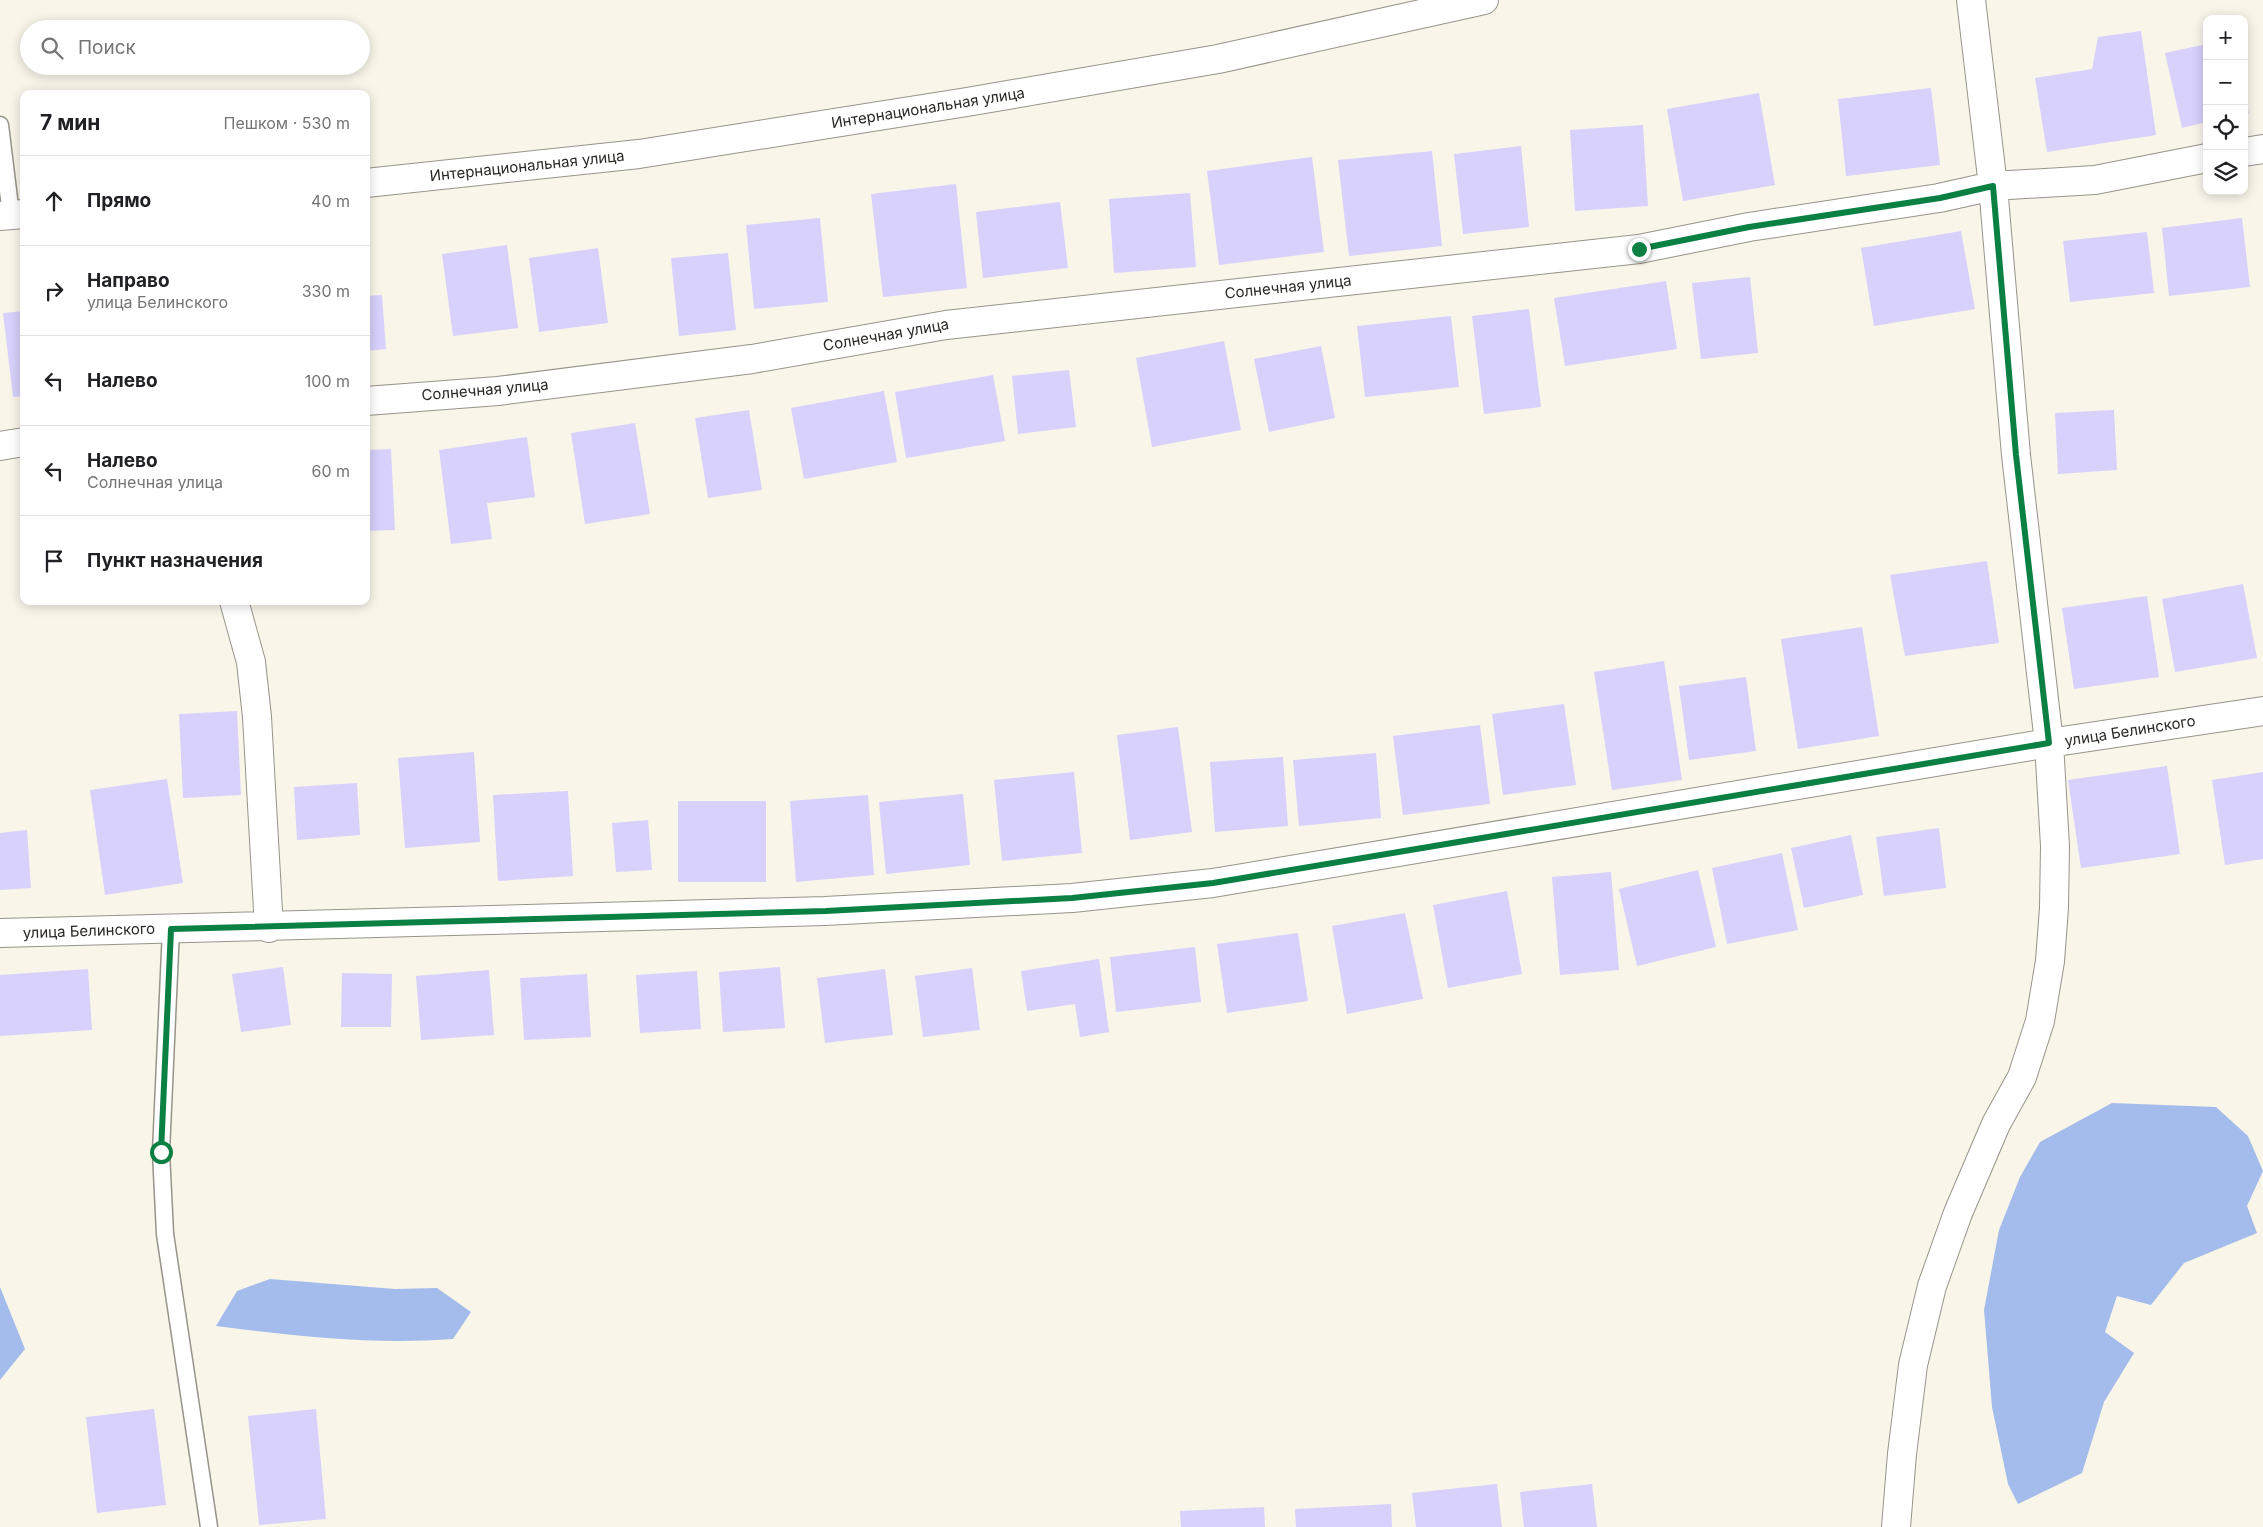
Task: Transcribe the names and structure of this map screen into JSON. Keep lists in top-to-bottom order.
{
  "streets": {
    "street": ["Интернациональная улица", "Солнечная улица", "улица Белинского"]
  },
  "page": {
    "map_buttons": ["+", "−"],
    "search": "Поиск",
    "heading": ["7 мин", "Пешком · 530 m"],
    "list": [
      ["Прямо", "40 m"],
      ["Направо", "улица Белинского", "330 m"],
      ["Налево", "100 m"],
      ["Налево", "Солнечная улица", "60 m"],
      "Пункт назначения"
    ]
  }
}
